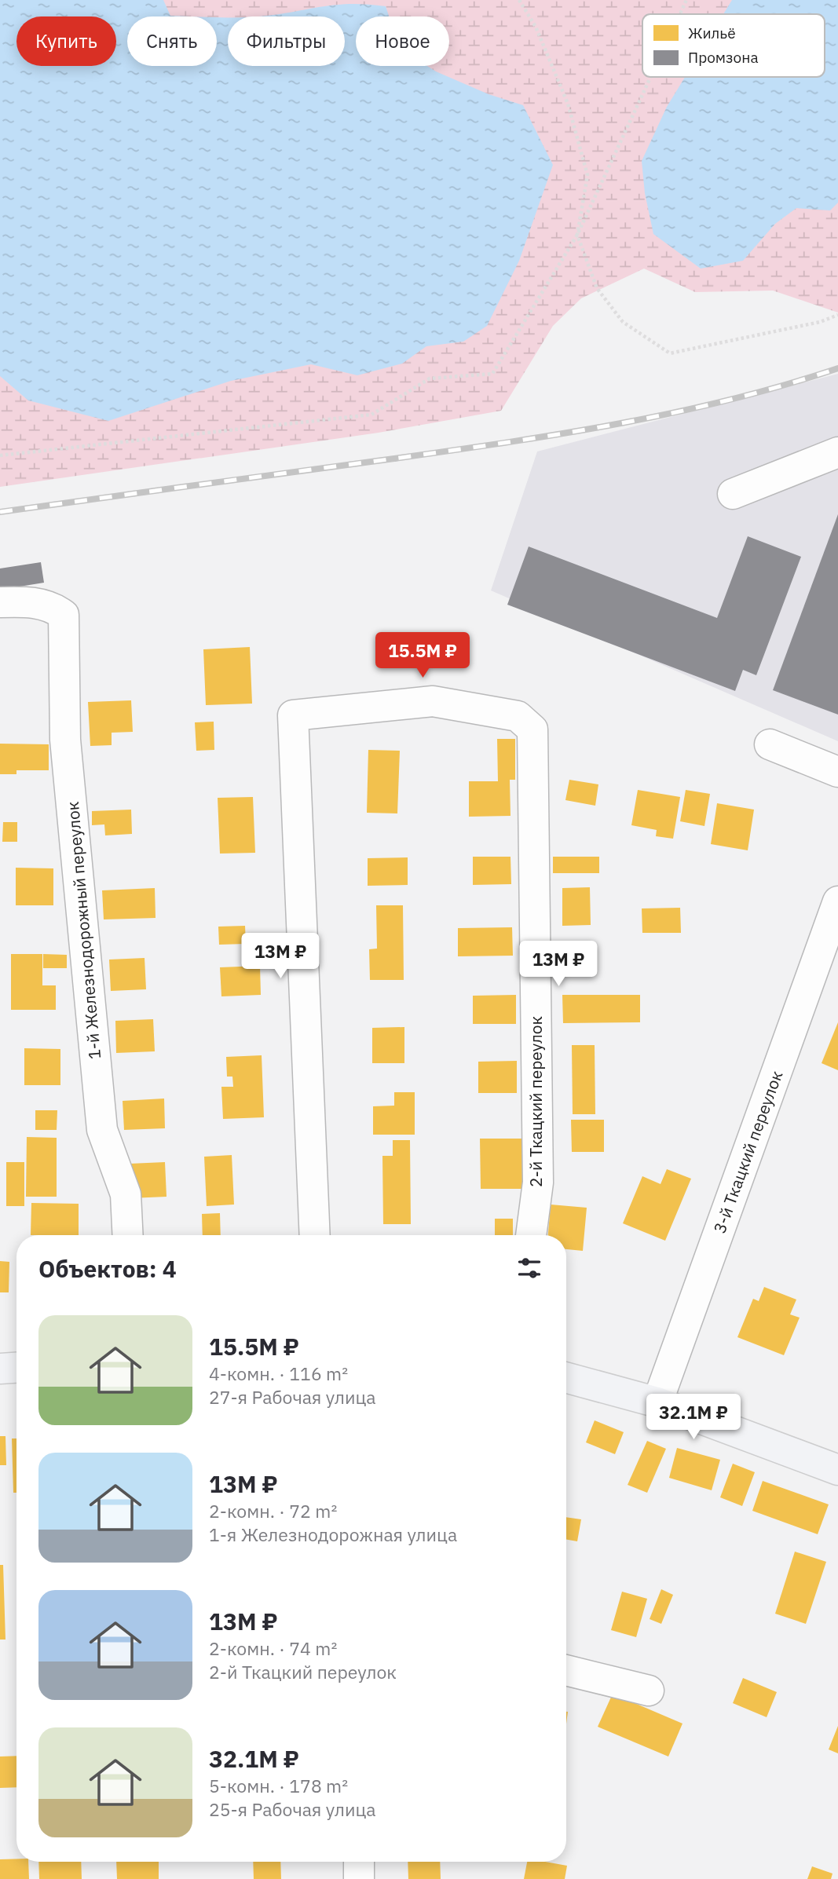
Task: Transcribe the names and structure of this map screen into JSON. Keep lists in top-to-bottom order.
{
  "streets": {
    "street": ["1-й Железнодорожный переулок", "2-й Ткацкий переулок", "3-й Ткацкий переулок"]
  },
  "legend": ["Жильё", "Промзона"],
  "page": {
    "chip": [
      "Купить",
      "Снять",
      "Фильтры",
      "Новое"
    ],
    "price": [
      "15.5M ₽",
      "13M ₽",
      "13M ₽",
      "32.1M ₽"
    ],
    "heading": "Объектов: 4",
    "list": [
      {
        "name": "15.5M ₽",
        "note": "4-комн. · 116 m² · 27-я Рабочая улица"
      },
      {
        "name": "13M ₽",
        "note": "2-комн. · 72 m² · 1-я Железнодорожная улица"
      },
      {
        "name": "13M ₽",
        "note": "2-комн. · 74 m² · 2-й Ткацкий переулок"
      },
      {
        "name": "32.1M ₽",
        "note": "5-комн. · 178 m² · 25-я Рабочая улица"
      }
    ]
  }
}
